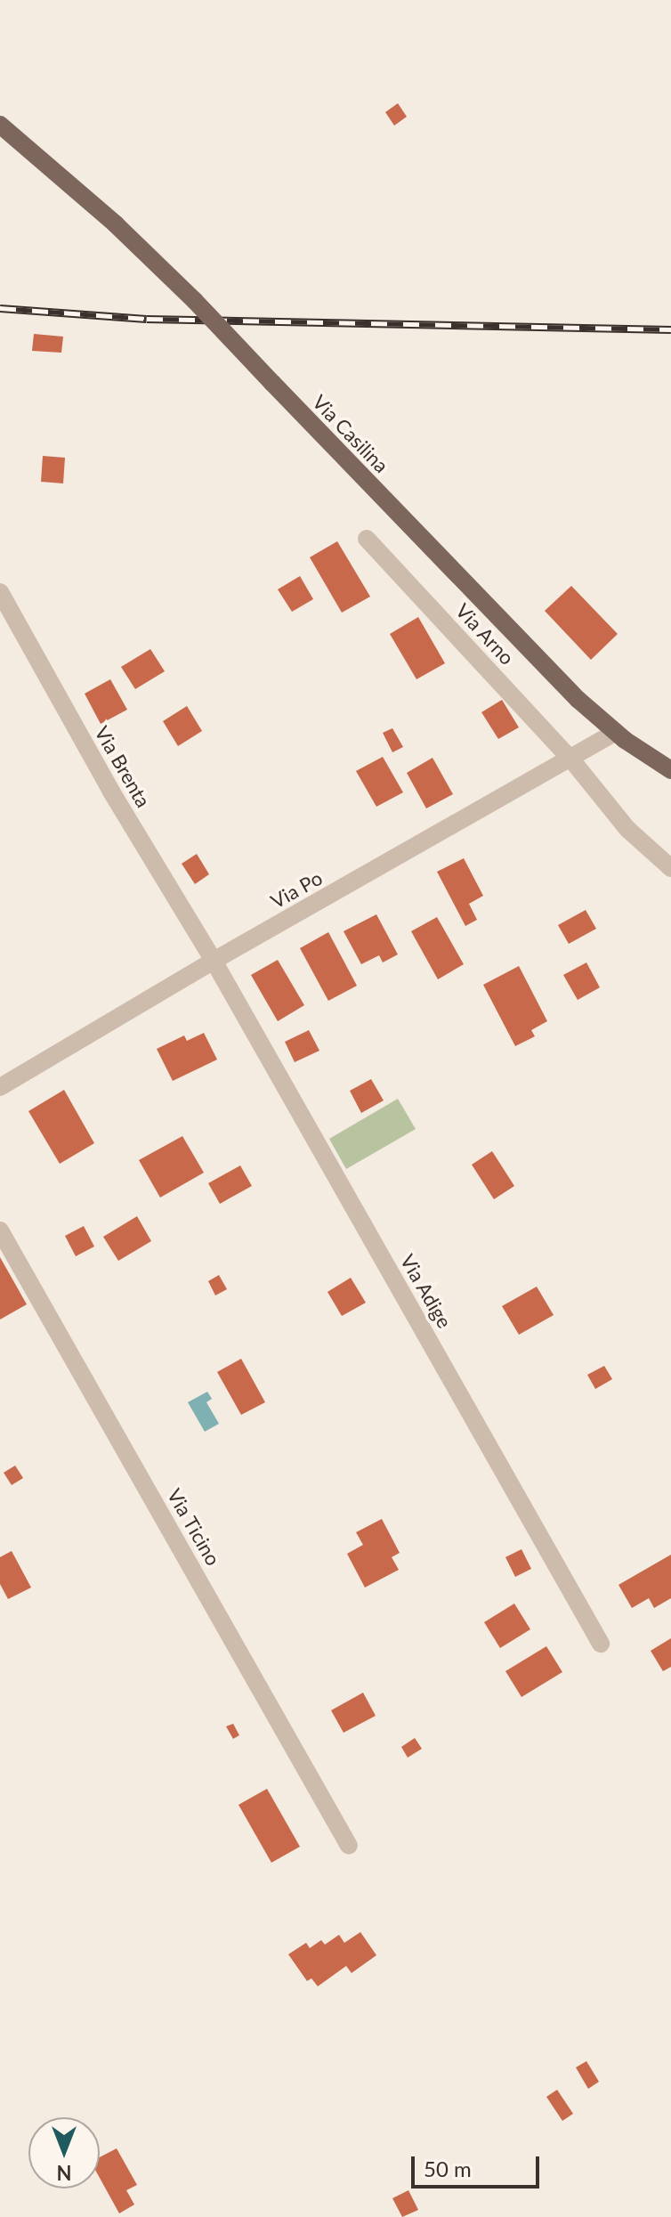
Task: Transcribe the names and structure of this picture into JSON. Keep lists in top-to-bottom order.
{
  "streets": {
    "main road": ["Via Casilina"],
    "street": [
      "Via Arno",
      "Via Brenta",
      "Via Po",
      "Via Adige",
      "Via Ticino"
    ]
  },
  "crossings": [
    ["Via Casilina", "Via Po"],
    ["Via Arno", "Via Po"],
    ["Via Brenta", "Via Po"],
    ["Via Brenta", "Via Adige"],
    ["Via Po", "Via Adige"]
  ],
  "scale_bar": "50 m",
  "north": "bottom"
}
